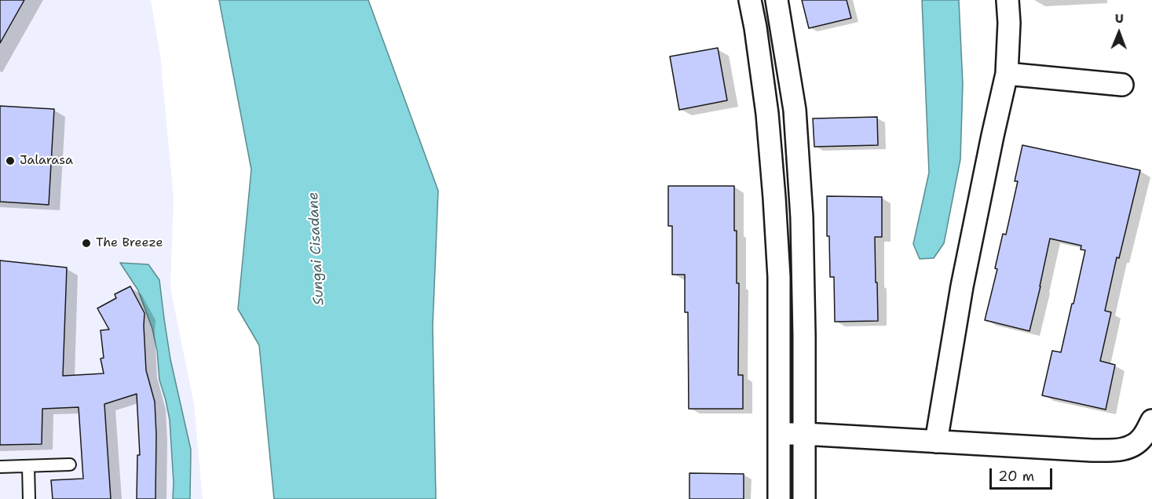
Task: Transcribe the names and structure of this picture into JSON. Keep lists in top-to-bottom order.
{
  "water": ["Sungai Cisadane"],
  "places": ["Jalarasa", "The Breeze"],
  "scale_bar": "20 m",
  "north": "top"
}
